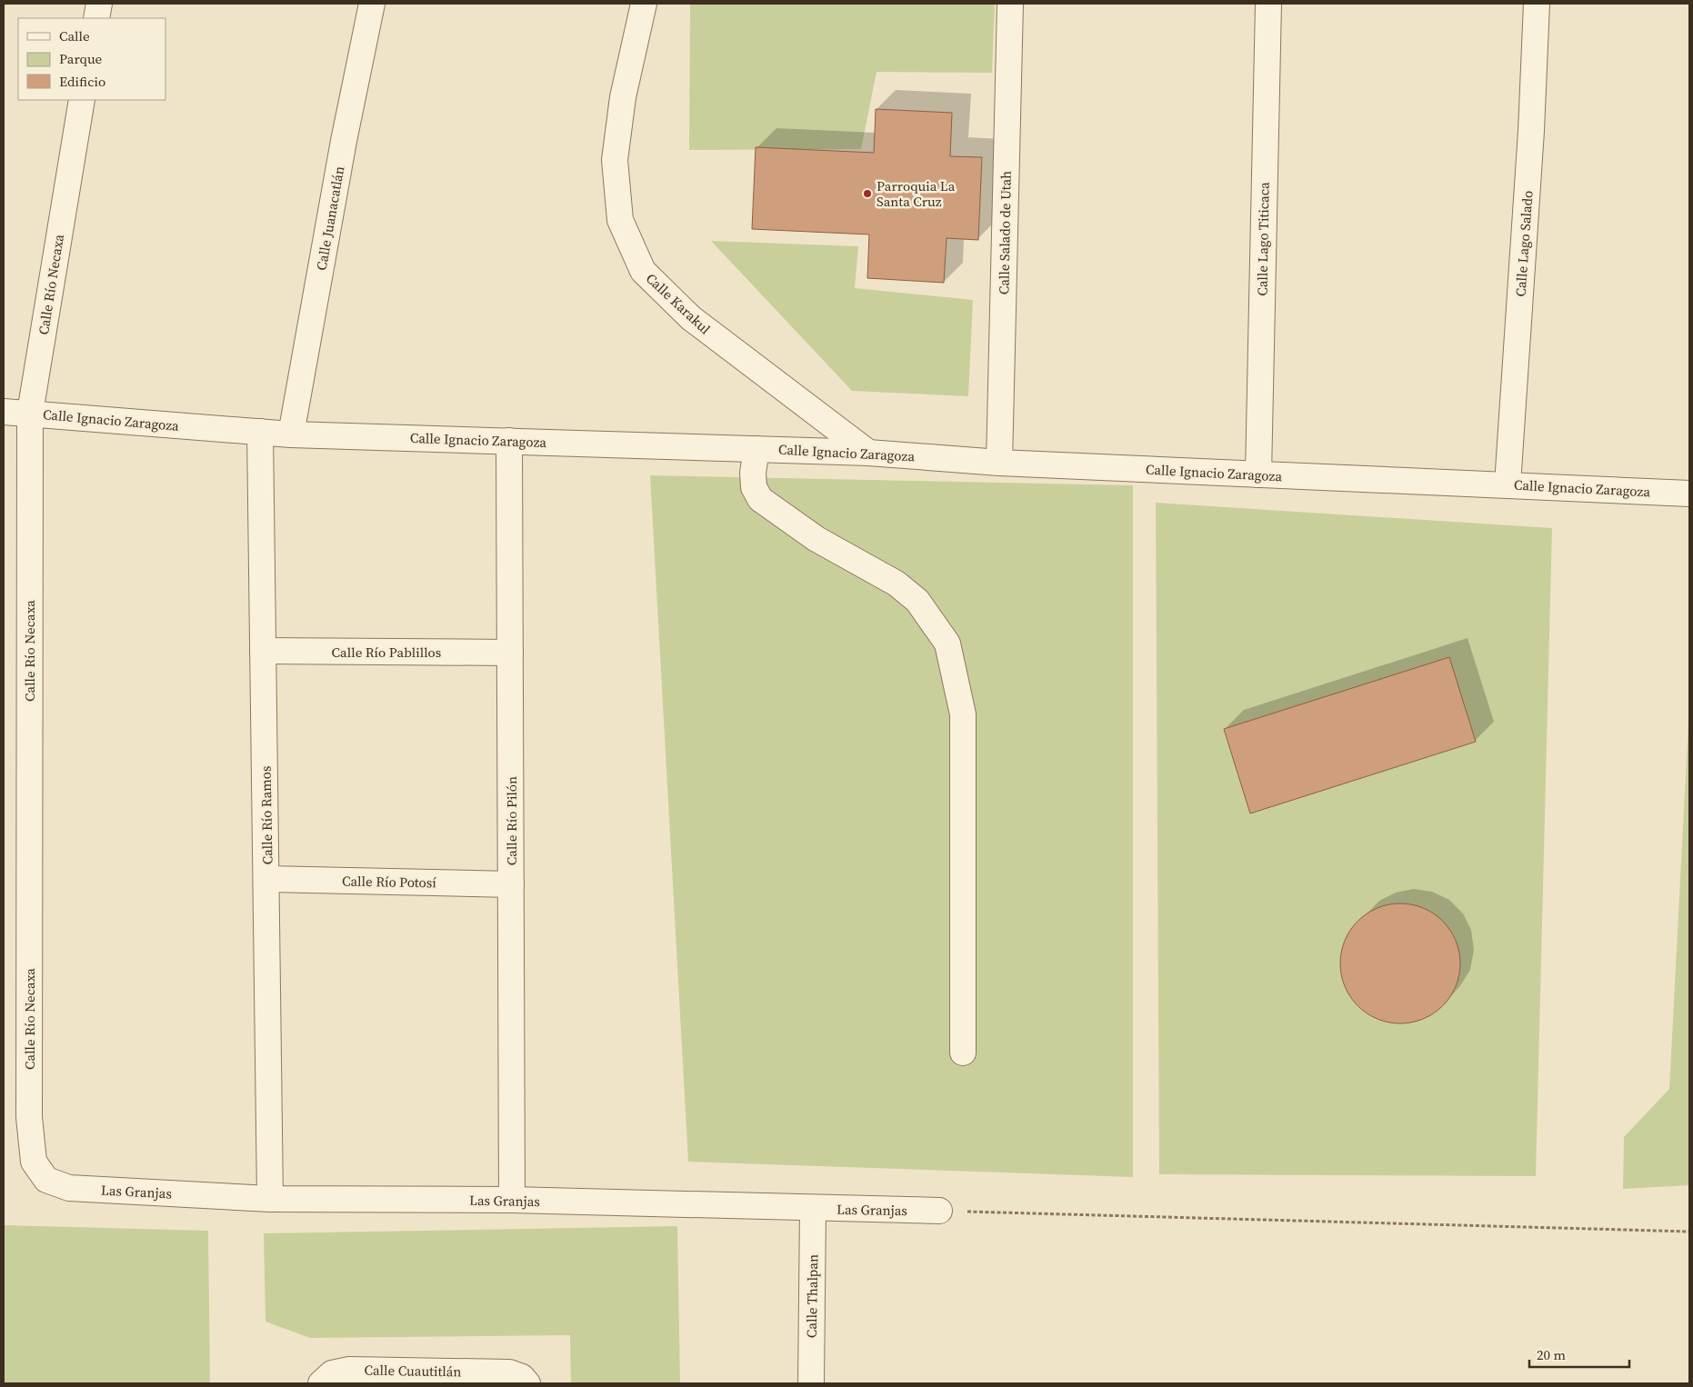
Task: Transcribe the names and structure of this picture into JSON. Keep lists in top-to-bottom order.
{
  "streets": {
    "street": [
      "Calle Juanacatlán",
      "Calle Salado de Utah",
      "Calle Lago Titicaca",
      "Calle Lago Salado",
      "Calle Río Necaxa",
      "Calle Karakul",
      "Calle Ignacio Zaragoza",
      "Calle Río Pablillos",
      "Calle Río Ramos",
      "Calle Río Pilón",
      "Calle Río Potosí",
      "Las Granjas",
      "Calle Thalpan",
      "Calle Cuautitlán"
    ]
  },
  "crossings": [
    ["Calle Juanacatlán", "Calle Ignacio Zaragoza"],
    ["Calle Salado de Utah", "Calle Ignacio Zaragoza"],
    ["Calle Lago Titicaca", "Calle Ignacio Zaragoza"],
    ["Calle Lago Salado", "Calle Ignacio Zaragoza"],
    ["Calle Río Necaxa", "Calle Ignacio Zaragoza"],
    ["Calle Río Necaxa", "Las Granjas"],
    ["Calle Karakul", "Calle Ignacio Zaragoza"],
    ["Calle Ignacio Zaragoza", "Calle Río Ramos"],
    ["Calle Ignacio Zaragoza", "Calle Río Pilón"],
    ["Calle Río Pablillos", "Calle Río Ramos"],
    ["Calle Río Pablillos", "Calle Río Pilón"],
    ["Calle Río Ramos", "Calle Río Potosí"],
    ["Calle Río Ramos", "Las Granjas"],
    ["Calle Río Pilón", "Calle Río Potosí"],
    ["Calle Río Pilón", "Las Granjas"],
    ["Las Granjas", "Calle Thalpan"]
  ],
  "places": ["Parroquia La Santa Cruz"],
  "legend": ["Calle", "Parque", "Edificio"],
  "scale_bar": "20 m"
}
